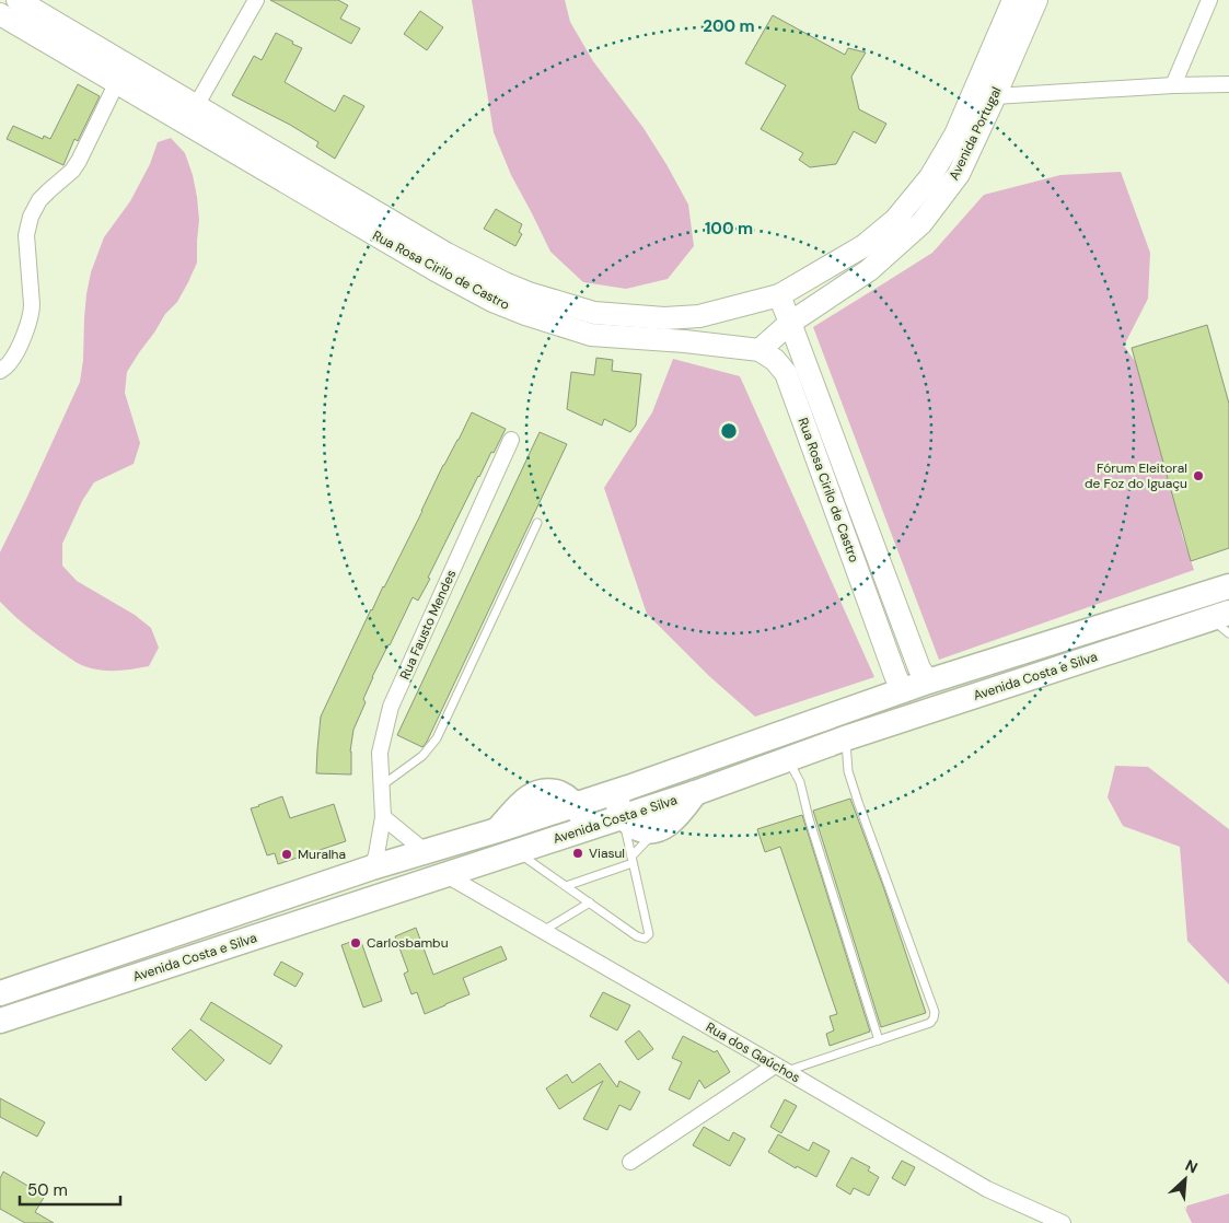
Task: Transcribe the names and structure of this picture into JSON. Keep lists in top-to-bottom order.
{
  "streets": {
    "main road": ["Avenida Portugal", "Rua Rosa Cirilo de Castro", "Avenida Costa e Silva"],
    "street": ["Rua Fausto Mendes", "Rua dos Gaúchos"]
  },
  "crossings": [
    ["Avenida Portugal", "Rua Rosa Cirilo de Castro"],
    ["Rua Rosa Cirilo de Castro", "Avenida Costa e Silva"],
    ["Rua Fausto Mendes", "Avenida Costa e Silva"],
    ["Avenida Costa e Silva", "Rua dos Gaúchos"]
  ],
  "places": [
    "Fórum Eleitoral de Foz do Iguaçu",
    "Viasul",
    "Muralha",
    "Carlosbambu"
  ],
  "scale_bar": "50 m",
  "north": "top right",
  "rings": ["200 m", "100 m"]
}
